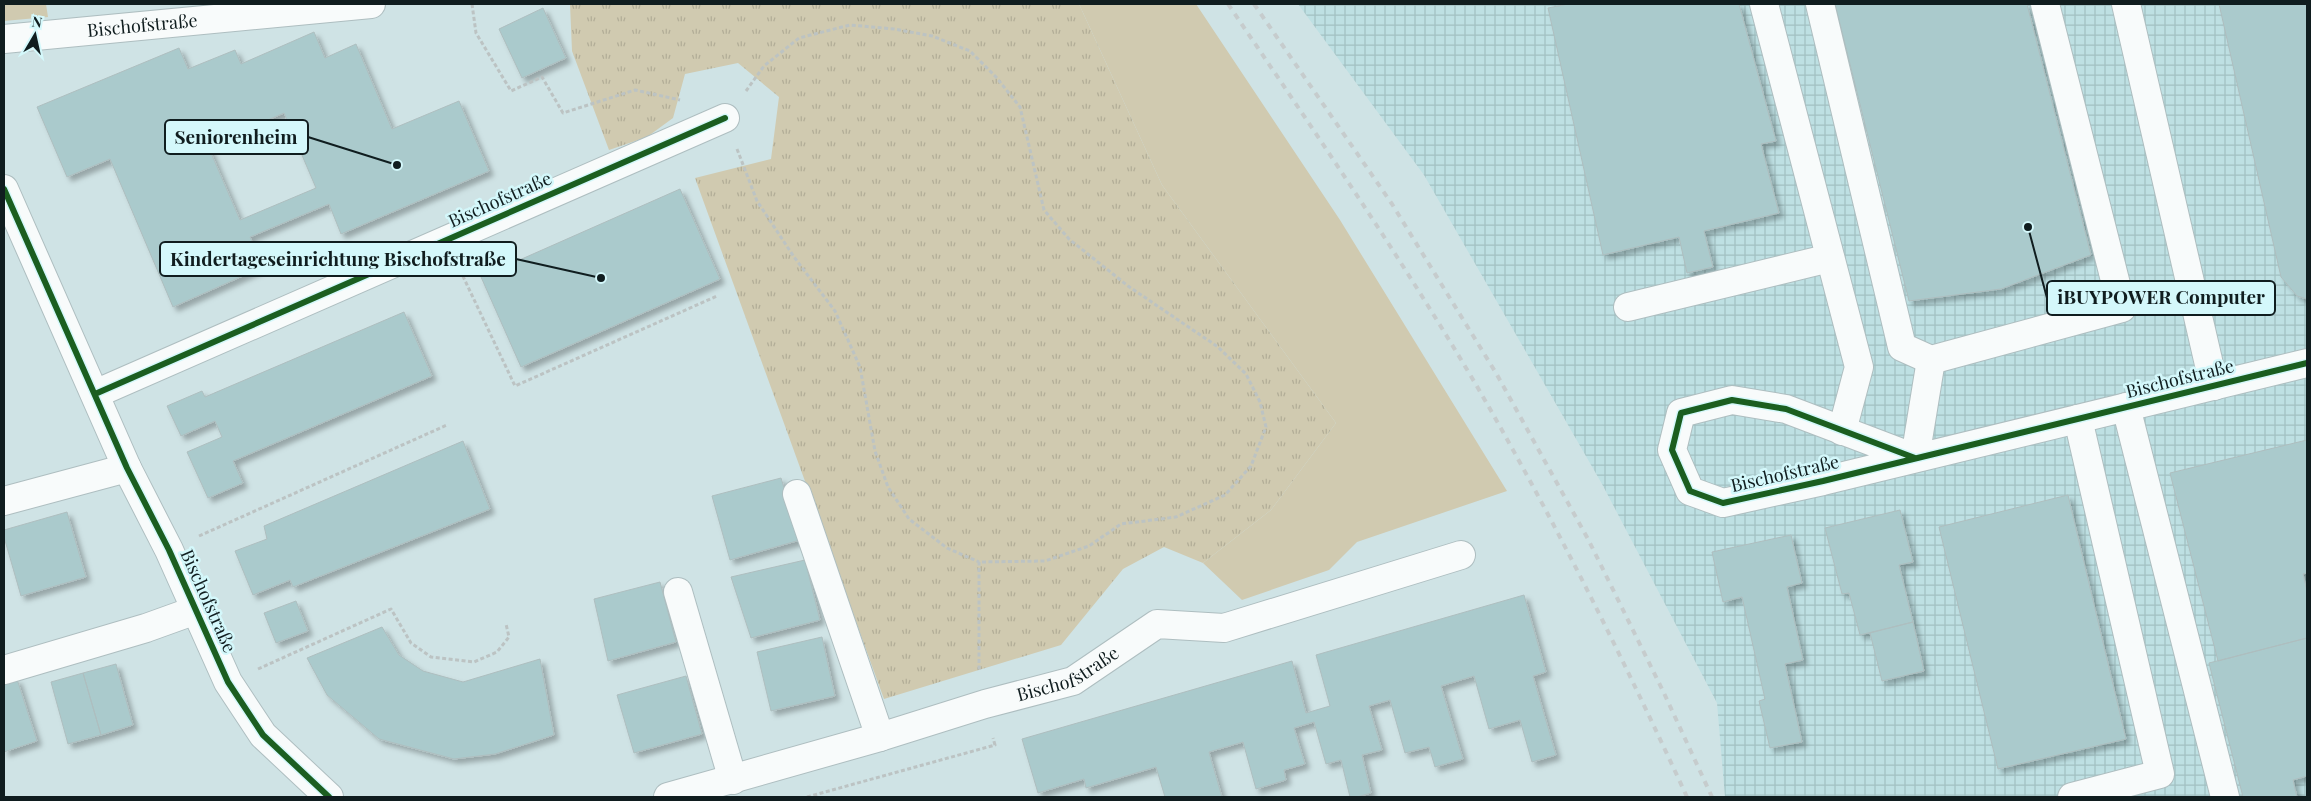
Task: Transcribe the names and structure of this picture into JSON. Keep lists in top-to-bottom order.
{
  "streets": {
    "street": ["Bischofstraße"]
  },
  "places": ["Seniorenheim", "iBUYPOWER Computer", "Kindertageseinrichtung Bischofstraße"],
  "north": "top"
}
